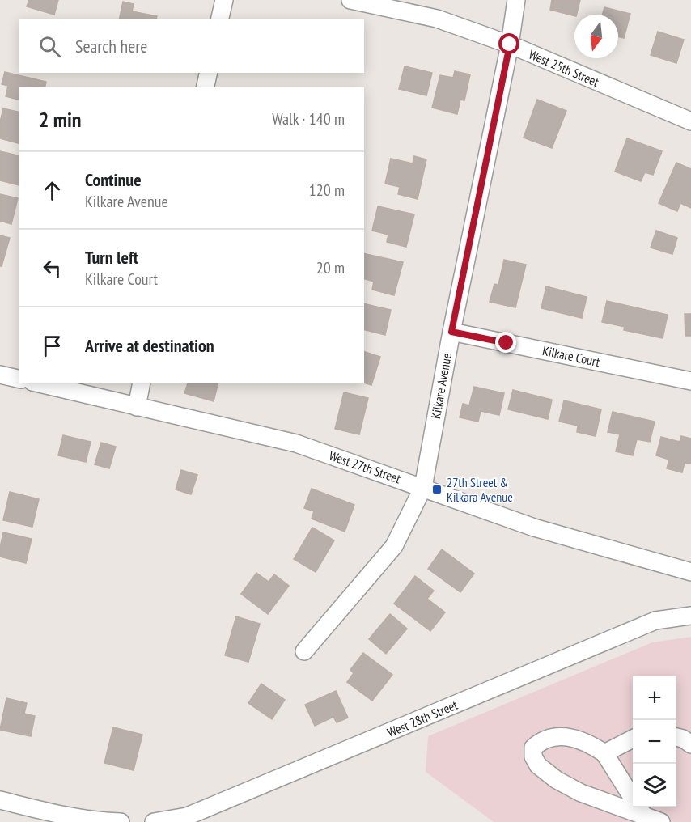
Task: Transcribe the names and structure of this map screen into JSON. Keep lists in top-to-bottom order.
{
  "streets": {
    "street": [
      "West 25th Street",
      "Kilkare Court",
      "Kilkare Avenue",
      "West 27th Street",
      "West 28th Street"
    ]
  },
  "crossings": [
    ["West 25th Street", "Kilkare Avenue"],
    ["Kilkare Court", "Kilkare Avenue"],
    ["Kilkare Avenue", "West 27th Street"]
  ],
  "places": {
    "transit": ["27th Street & Kilkara Avenue"]
  },
  "north": "bottom",
  "page": {
    "search": "Search here",
    "heading": ["2 min", "Walk · 140 m"],
    "list": [
      ["Continue", "Kilkare Avenue", "120 m"],
      ["Turn left", "Kilkare Court", "20 m"],
      "Arrive at destination"
    ],
    "map_buttons": ["+", "−"]
  }
}
